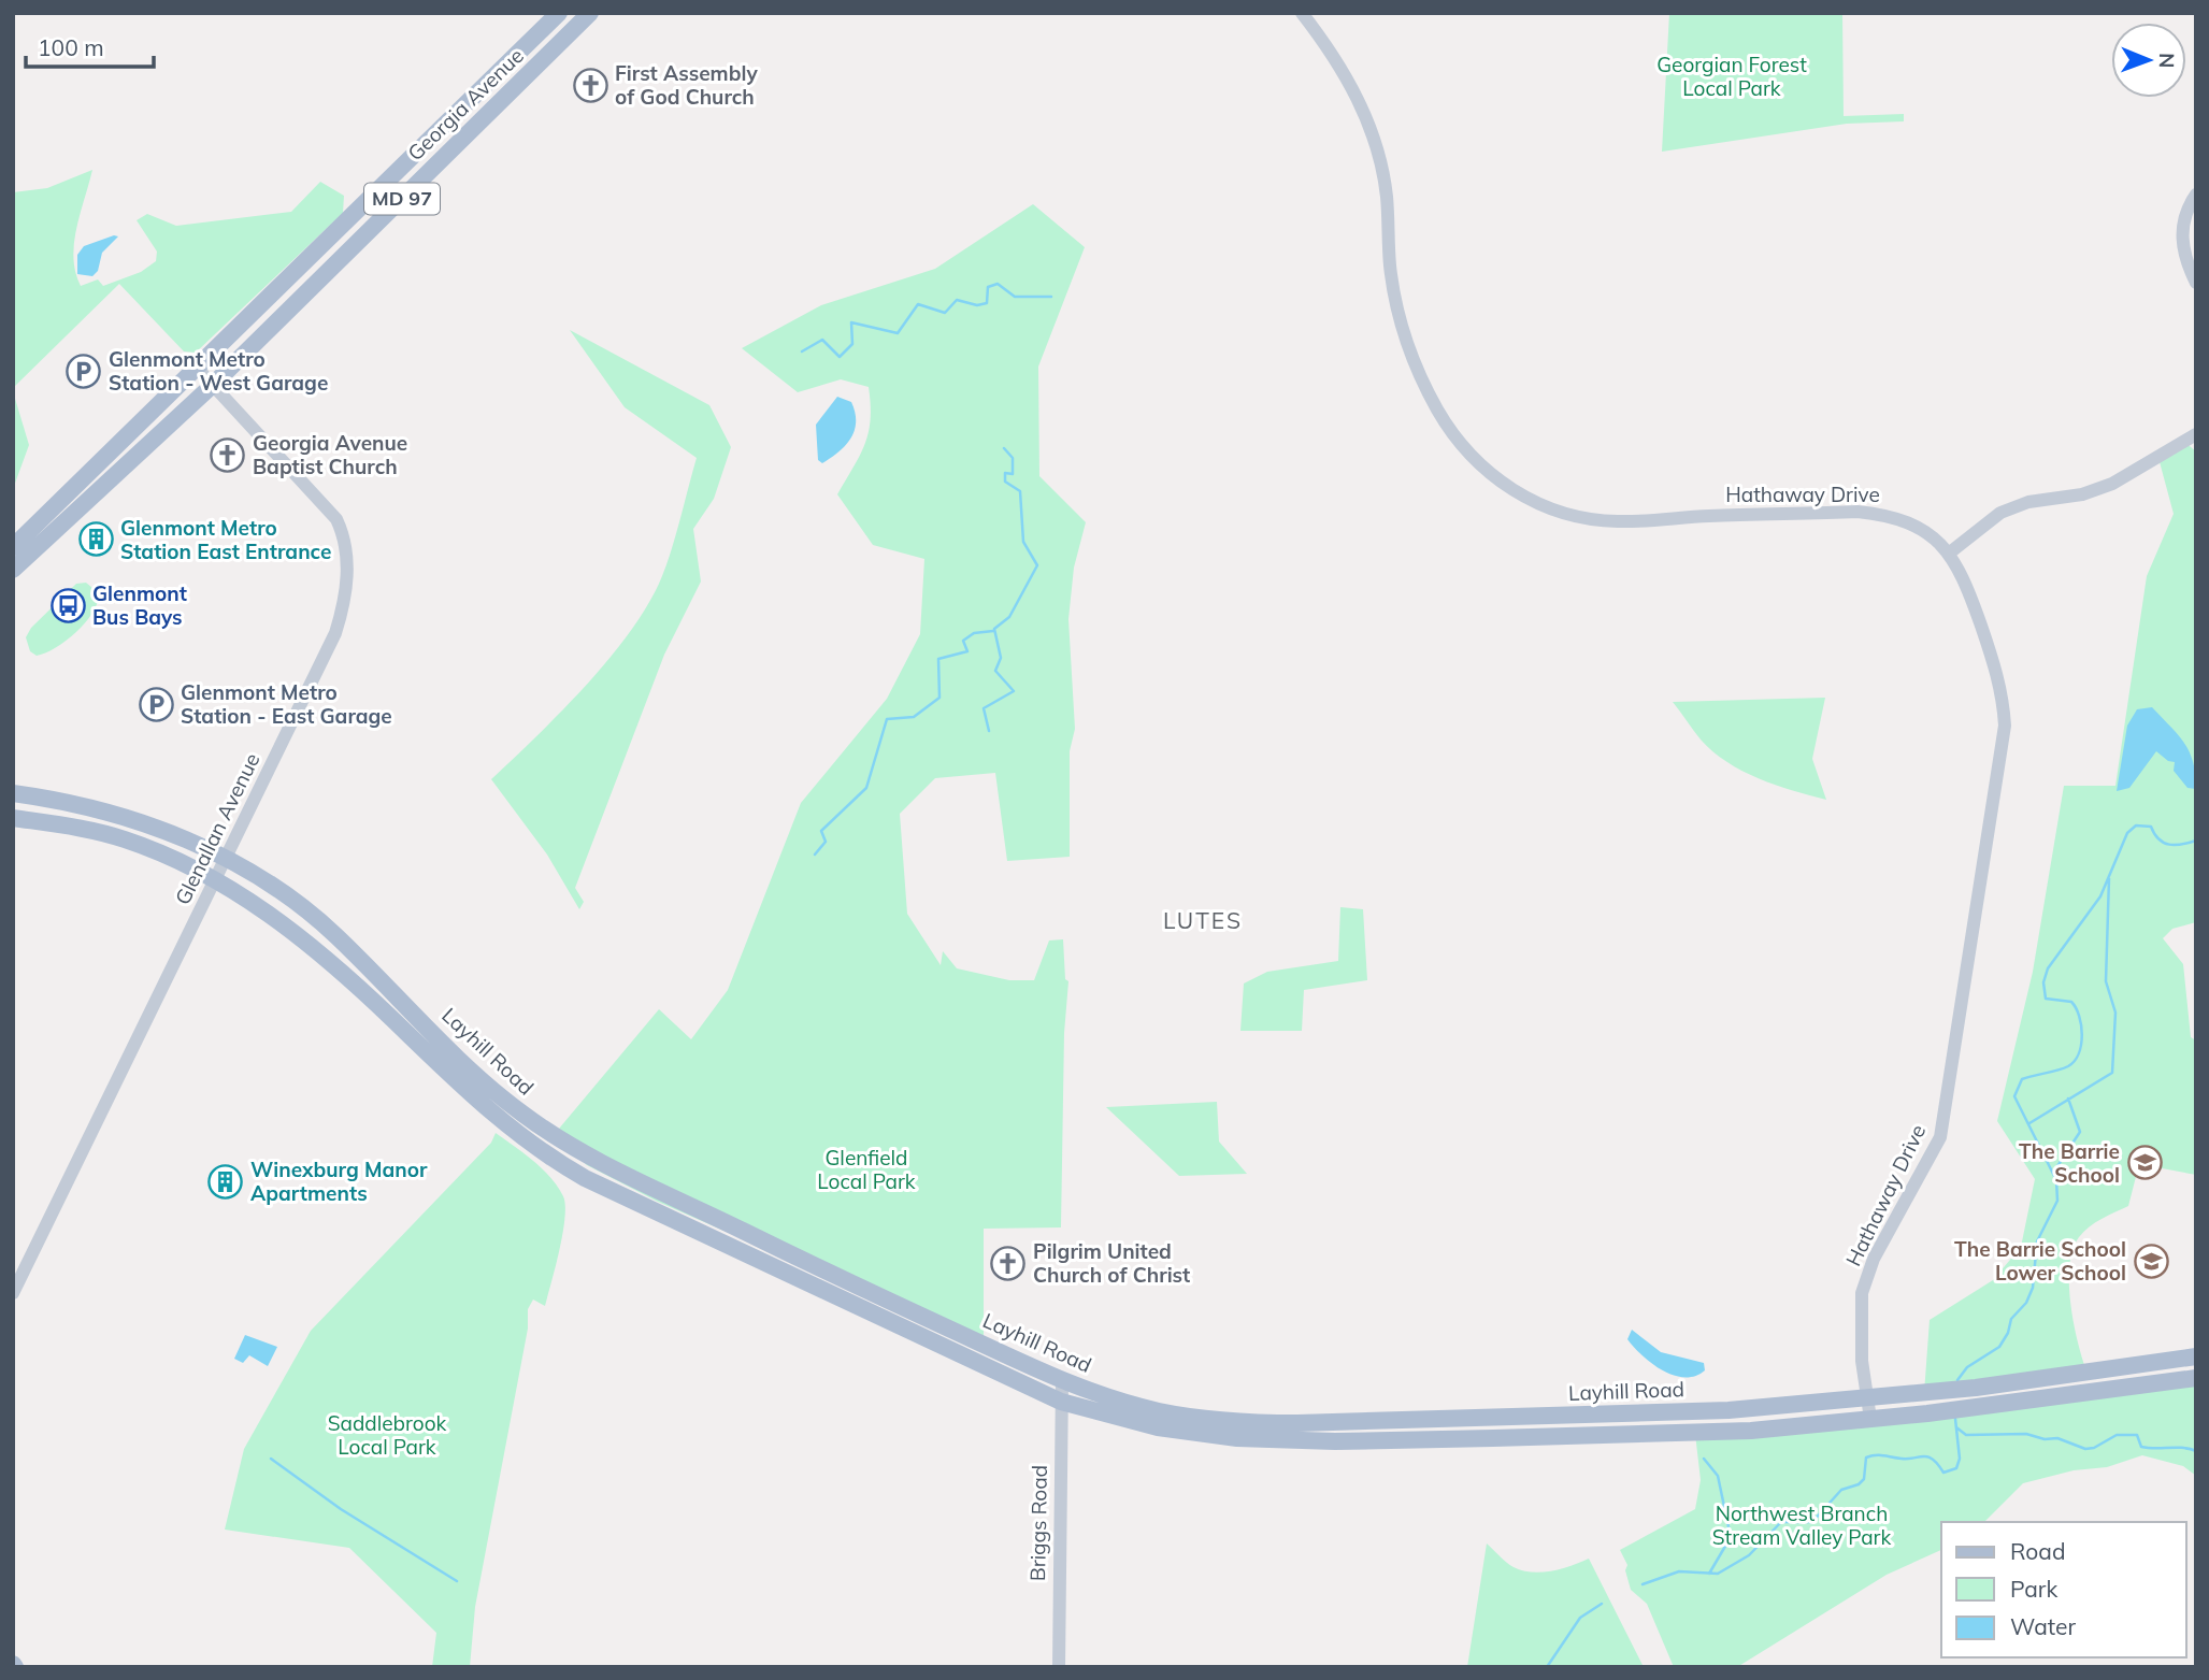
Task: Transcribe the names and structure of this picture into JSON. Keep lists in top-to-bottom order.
{
  "streets": {
    "main road": ["Georgia Avenue", "MD 97", "Layhill Road"],
    "street": ["Hathaway Drive", "Glenallan Avenue", "Briggs Road"]
  },
  "crossings": [
    ["Georgia Avenue", "Glenallan Avenue"],
    ["Hathaway Drive", "Layhill Road"],
    ["Glenallan Avenue", "Layhill Road"],
    ["Layhill Road", "Briggs Road"]
  ],
  "districts": ["LUTES"],
  "parks": [
    "Georgian Forest Local Park",
    "Glenfield Local Park",
    "Saddlebrook Local Park",
    "Northwest Branch Stream Valley Park"
  ],
  "places": {
    "church": ["First Assembly of God Church", "Georgia Avenue Baptist Church", "Pilgrim United Church of Christ"],
    "parking": ["Glenmont Metro Station - West Garage", "Glenmont Metro Station - East Garage"],
    "building": ["Glenmont Metro Station East Entrance", "Winexburg Manor Apartments"],
    "bus stop": ["Glenmont Bus Bays"],
    "school or university": ["The Barrie School", "The Barrie School Lower School"]
  },
  "legend": ["Road", "Park", "Water"],
  "scale_bar": "100 m",
  "north": "right"
}
